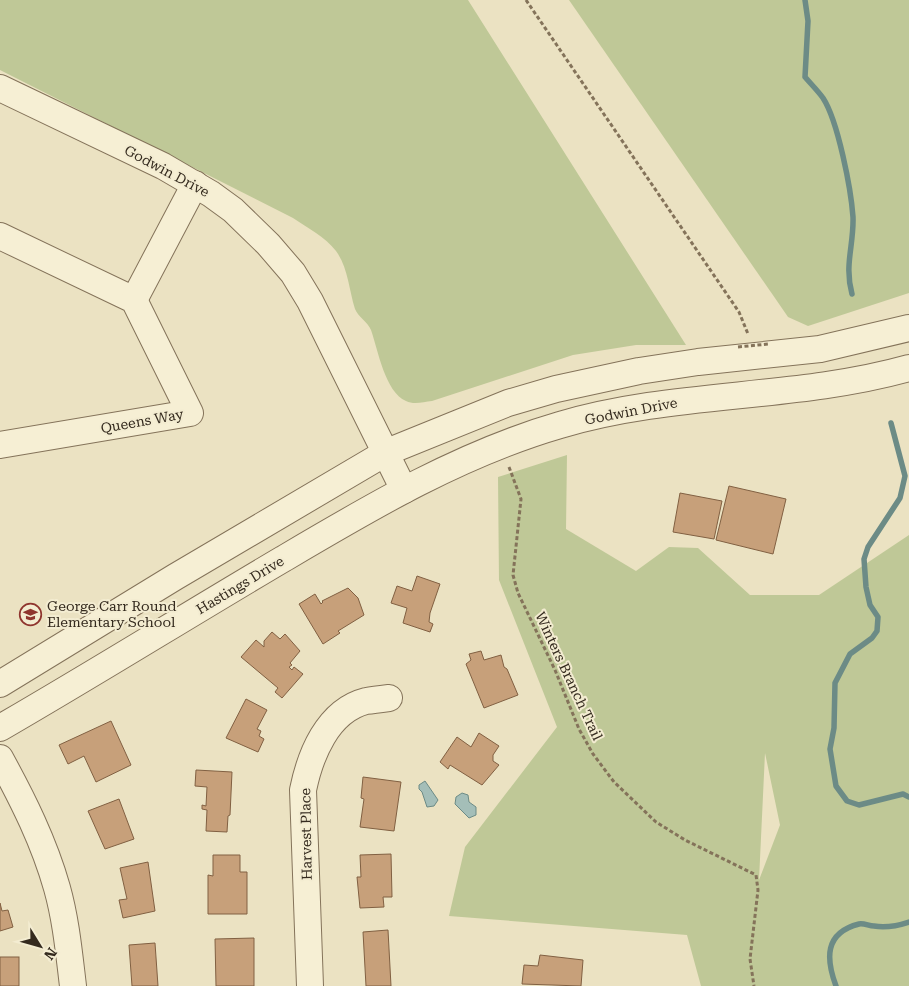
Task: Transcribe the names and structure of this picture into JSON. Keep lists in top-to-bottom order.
{
  "streets": {
    "street": [
      "Godwin Drive",
      "Queens Way",
      "Hastings Drive",
      "Harvest Place"
    ],
    "path": ["Winters Branch Trail"]
  },
  "crossings": [
    ["Godwin Drive", "Hastings Drive"],
    ["Godwin Drive", "Winters Branch Trail"]
  ],
  "places": {
    "school or university": ["George Carr Round Elementary School"]
  },
  "north": "bottom right"
}
